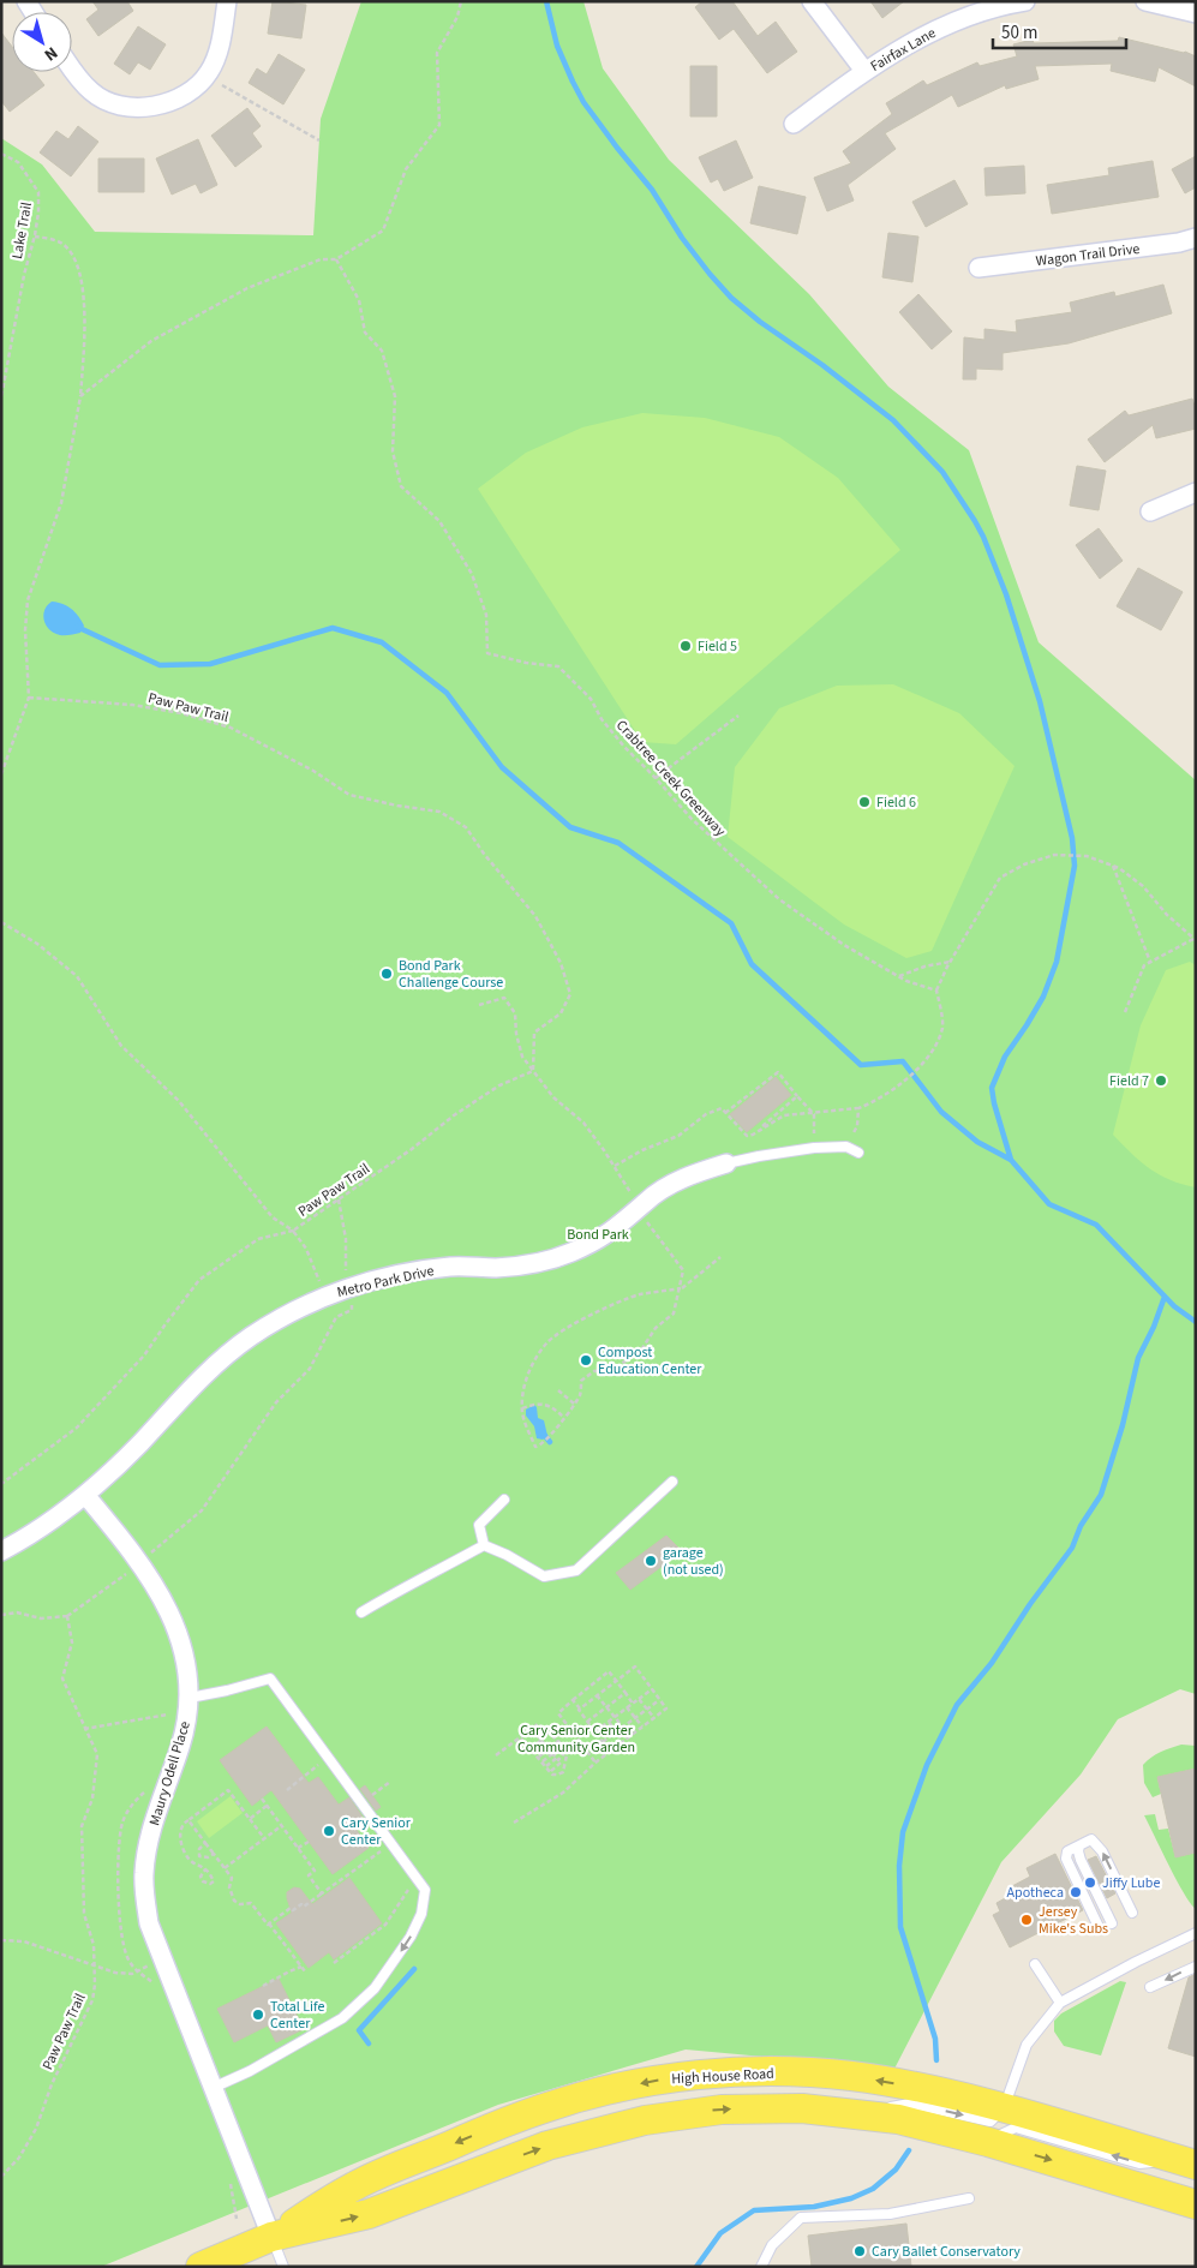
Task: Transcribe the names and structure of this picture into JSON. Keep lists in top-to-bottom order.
{
  "streets": {
    "main road": ["High House Road"],
    "street": [
      "Fairfax Lane",
      "Wagon Trail Drive",
      "Metro Park Drive",
      "Maury Odell Place"
    ],
    "path": ["Lake Trail", "Paw Paw Trail", "Crabtree Creek Greenway"]
  },
  "crossings": [
    ["Metro Park Drive", "Maury Odell Place"],
    ["Maury Odell Place", "High House Road"]
  ],
  "parks": ["Bond Park", "Cary Senior Center Community Garden"],
  "places": [
    "Field 5",
    "Field 6",
    "Bond Park Challenge Course",
    "Field 7",
    "Compost Education Center",
    "garage (not used)",
    "Cary Senior Center",
    "Jiffy Lube",
    "Apotheca",
    "Jersey Mike's Subs",
    "Total Life Center",
    "Cary Ballet Conservatory"
  ],
  "scale_bar": "50 m",
  "north": "bottom right"
}
